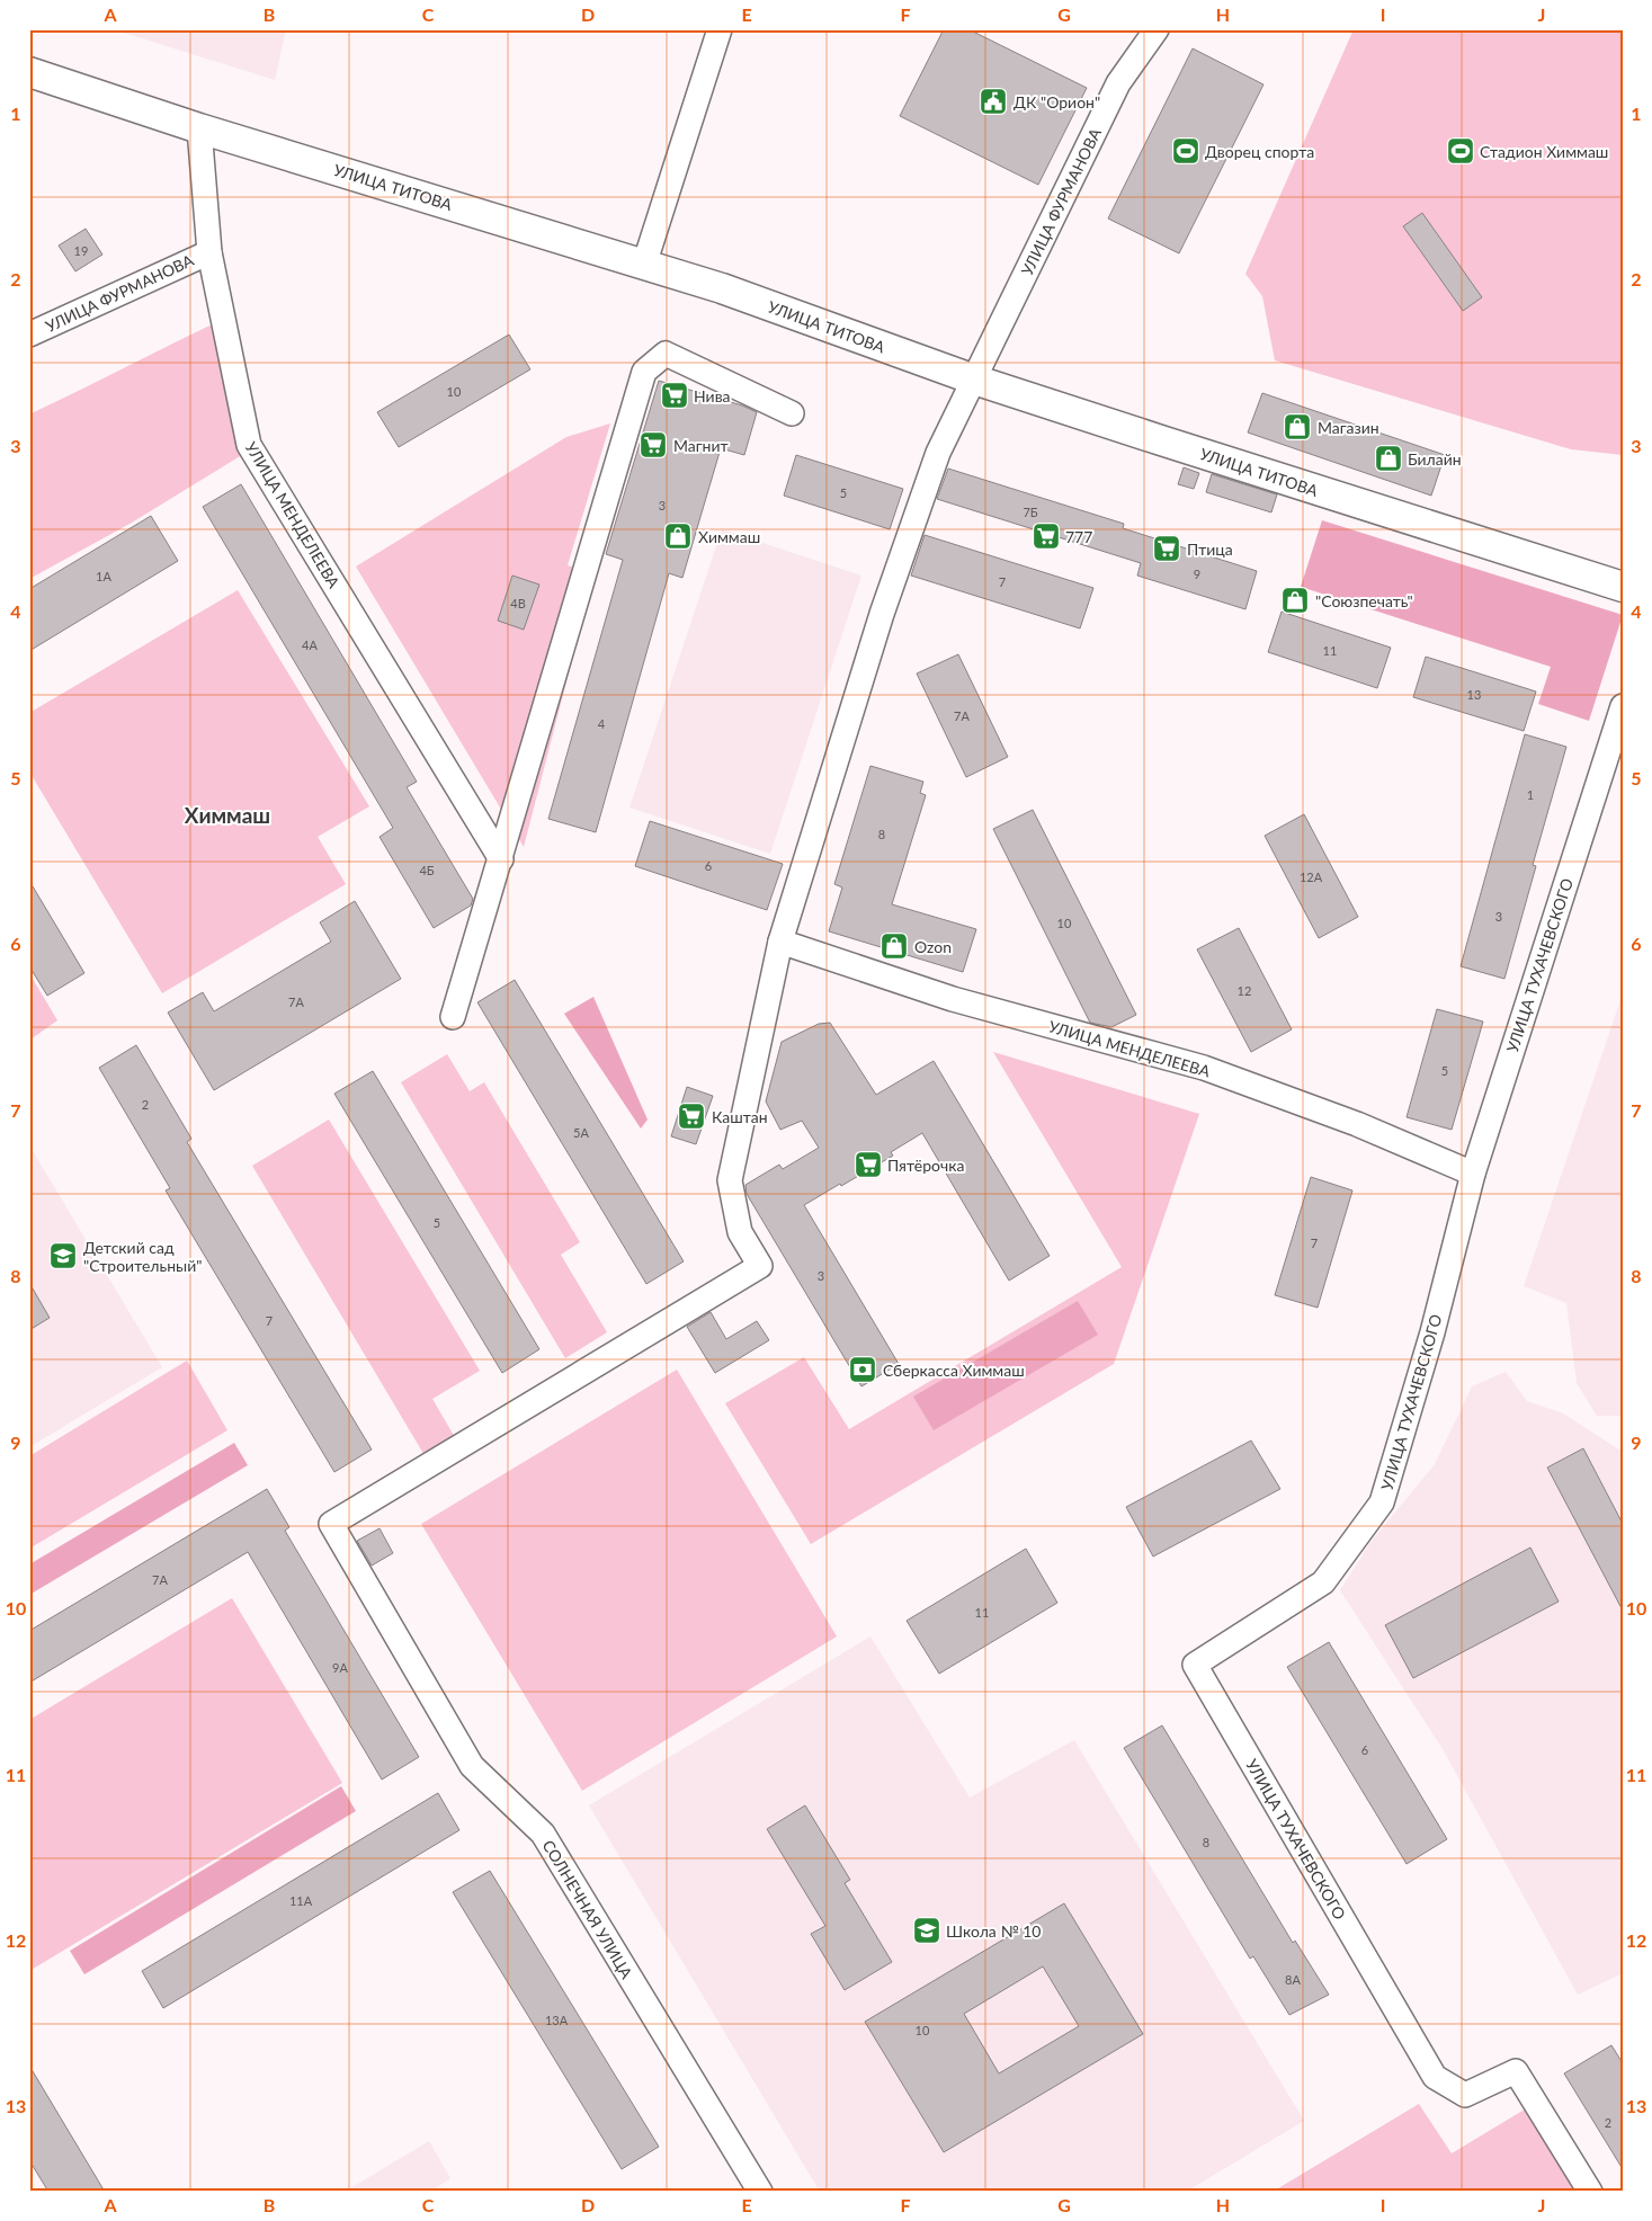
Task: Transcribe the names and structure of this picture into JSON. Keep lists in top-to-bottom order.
{
  "streets": {
    "street": [
      "УЛИЦА ТИТОВА",
      "УЛИЦА ФУРМАНОВА",
      "УЛИЦА МЕНДЕЛЕЕВА",
      "УЛИЦА ТУХАЧЕВСКОГО",
      "СОЛНЕЧНАЯ УЛИЦА"
    ]
  },
  "crossings": [
    ["УЛИЦА ТИТОВА", "УЛИЦА ФУРМАНОВА"],
    ["УЛИЦА ТИТОВА", "УЛИЦА МЕНДЕЛЕЕВА"],
    ["УЛИЦА ФУРМАНОВА", "УЛИЦА МЕНДЕЛЕЕВА"],
    ["УЛИЦА ФУРМАНОВА", "СОЛНЕЧНАЯ УЛИЦА"],
    ["УЛИЦА МЕНДЕЛЕЕВА", "УЛИЦА ТУХАЧЕВСКОГО"]
  ],
  "districts": ["Химмаш"],
  "places": {
    "public building": ["ДК \"Орион\""],
    "sports": ["Дворец спорта", "Стадион Химмаш"],
    "supermarket": [
      "Нива",
      "Магнит",
      "777",
      "Птица",
      "Каштан",
      "Пятёрочка"
    ],
    "shop": [
      "Магазин",
      "Билайн",
      "Химмаш",
      "\"Союзпечать\"",
      "Ozon"
    ],
    "school or university": ["Детский сад \"Строительный\"", "Школа № 10"],
    "bank": ["Сберкасса Химмаш"]
  },
  "house_numbers": [
    "19",
    "10",
    "5",
    "3",
    "7Б",
    "9",
    "1А",
    "7",
    "4В",
    "4А",
    "11",
    "13",
    "7А",
    "4",
    "1",
    "8",
    "6",
    "4Б",
    "12А",
    "3",
    "10",
    "12",
    "7А",
    "5",
    "2",
    "5А",
    "5",
    "7",
    "3",
    "7",
    "7А",
    "11",
    "9А",
    "6",
    "8",
    "11А",
    "8А",
    "13А",
    "10",
    "2"
  ],
  "grid": {
    "columns": [
      "A",
      "B",
      "C",
      "D",
      "E",
      "F",
      "G",
      "H",
      "I",
      "J"
    ],
    "rows": [
      "1",
      "2",
      "3",
      "4",
      "5",
      "6",
      "7",
      "8",
      "9",
      "10",
      "11",
      "12",
      "13"
    ]
  }
}
